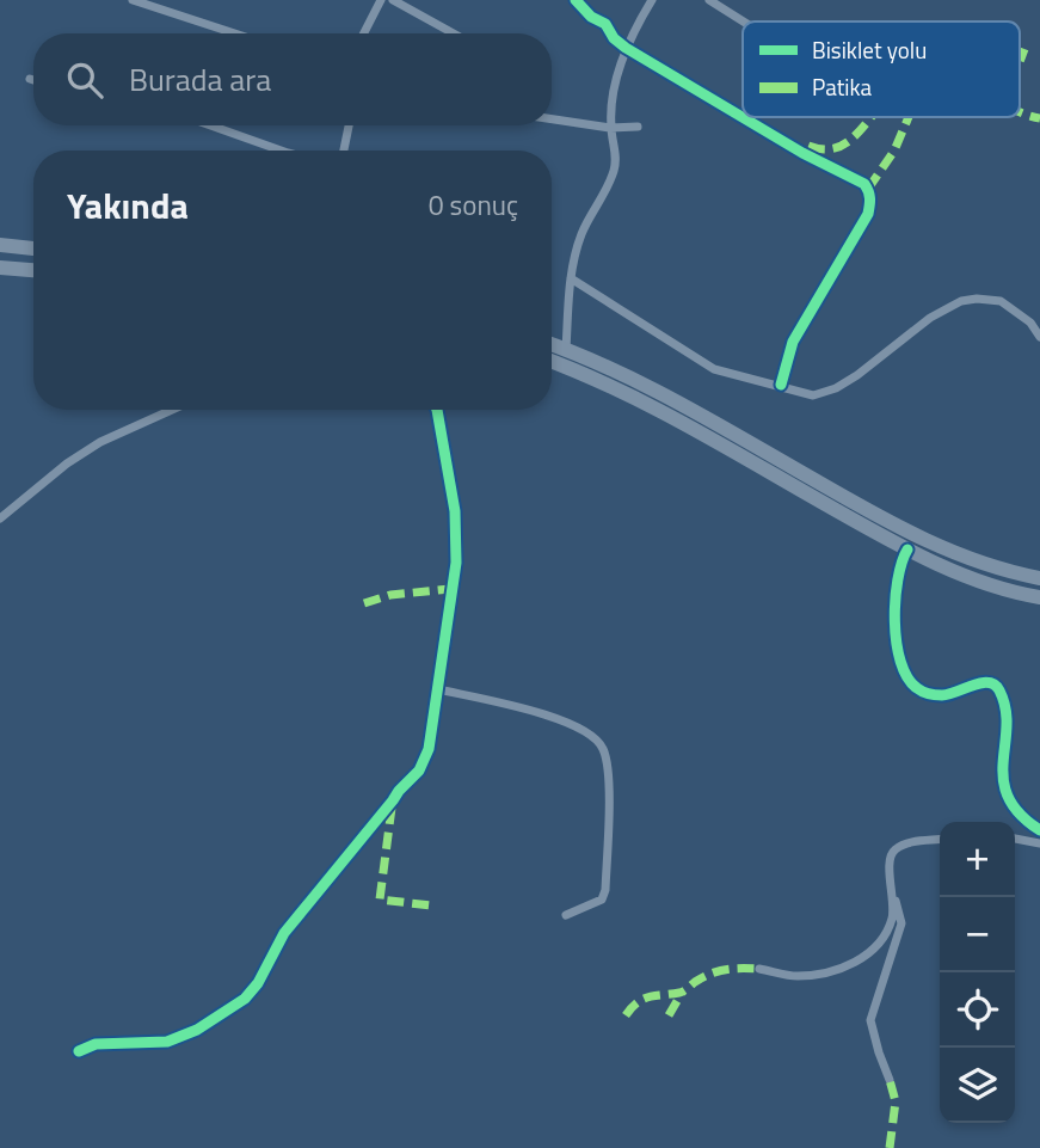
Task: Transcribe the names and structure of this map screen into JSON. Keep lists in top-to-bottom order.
{
  "legend": ["Bisiklet yolu", "Patika"],
  "page": {
    "search": "Burada ara",
    "heading": ["Yakında", "0 sonuç"],
    "map_buttons": ["+", "−"]
  }
}
